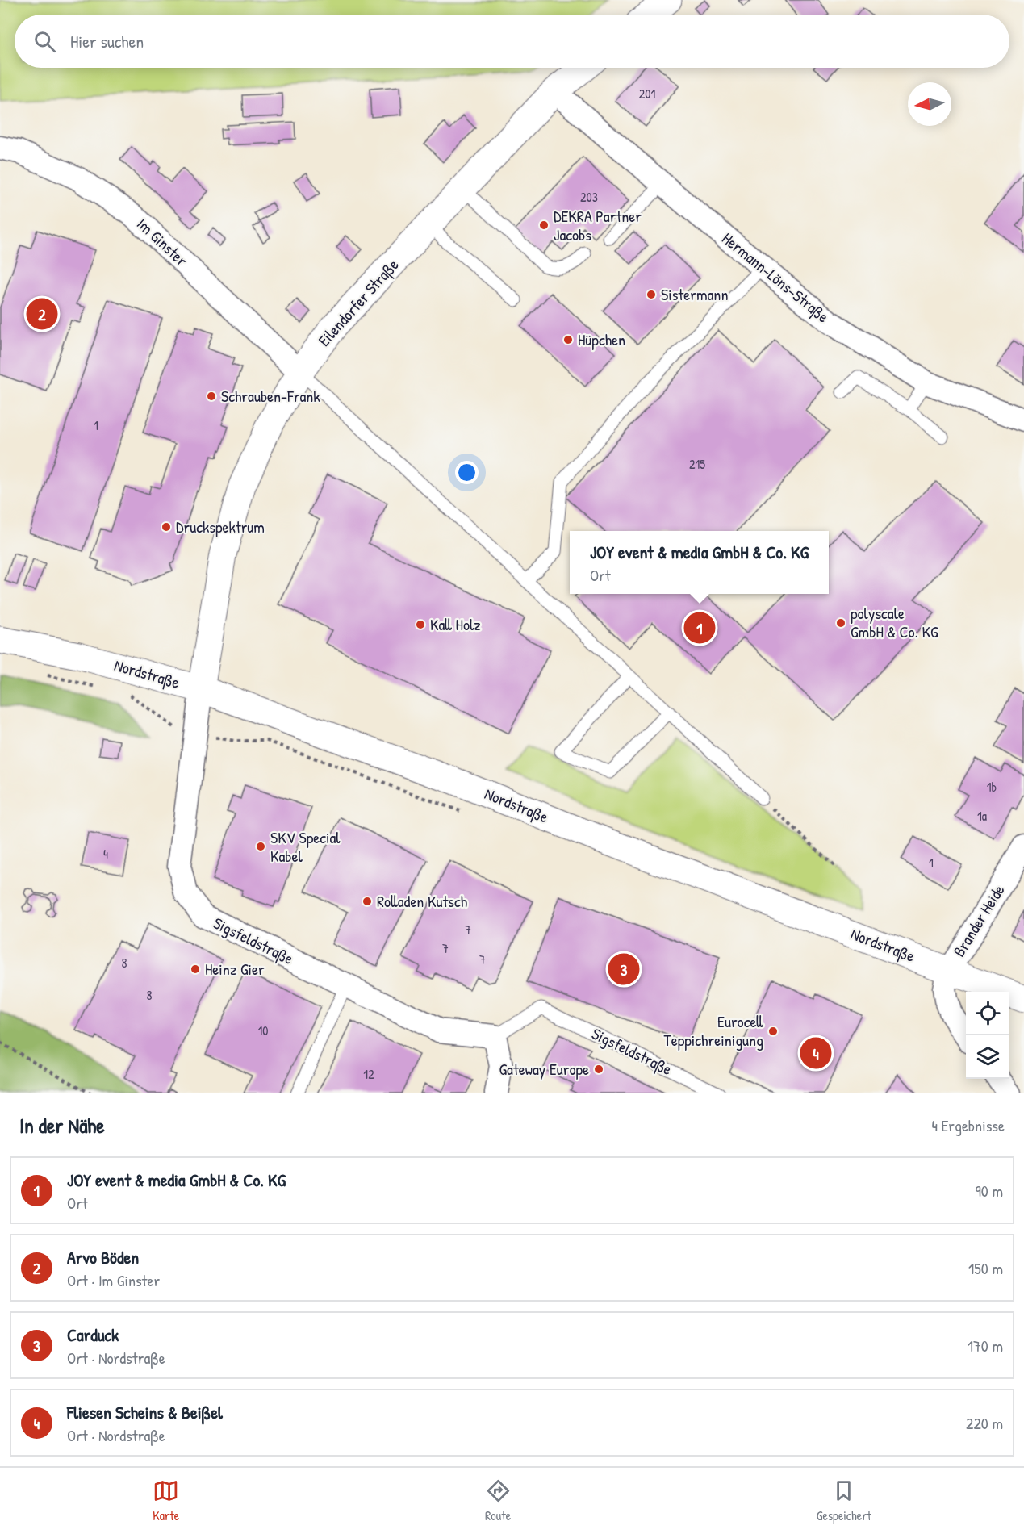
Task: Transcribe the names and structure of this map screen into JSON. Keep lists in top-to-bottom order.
{
  "streets": {
    "street": [
      "Im Ginster",
      "Hermann-Löns-Straße",
      "Eilendorfer Straße",
      "Nordstraße",
      "Brander Heide",
      "Sigsfeldstraße"
    ]
  },
  "crossings": [
    ["Im Ginster", "Eilendorfer Straße"],
    ["Hermann-Löns-Straße", "Eilendorfer Straße"],
    ["Eilendorfer Straße", "Nordstraße"],
    ["Eilendorfer Straße", "Sigsfeldstraße"],
    ["Nordstraße", "Brander Heide"],
    ["Nordstraße", "Sigsfeldstraße"]
  ],
  "places": [
    "DEKRA Partner Jacobs",
    "Sistermann",
    "Hüpchen",
    "Schrauben-Frank",
    "Druckspektrum",
    "polyscale GmbH & Co. KG",
    "Kall Holz",
    "SKV Special Kabel",
    "Rolladen Kutsch",
    "Heinz Gier",
    "Eurocell Teppichreinigung",
    "Gateway Europe"
  ],
  "house_numbers": [
    "201",
    "203",
    "1",
    "215",
    "1b",
    "1a",
    "4",
    "1",
    "7",
    "7",
    "7",
    "8",
    "8",
    "10",
    "12"
  ],
  "north": "left",
  "page": {
    "search": "Hier suchen",
    "pins": [
      "2",
      "1",
      "3",
      "4"
    ],
    "popup": ["JOY event & media GmbH & Co. KG", "Ort"],
    "heading": ["In der Nähe", "4 Ergebnisse"],
    "list": [
      {
        "mark": "1",
        "name": "JOY event & media GmbH & Co. KG",
        "note": "Ort",
        "value": "90 m"
      },
      {
        "mark": "2",
        "name": "Arvo Böden",
        "note": "Ort · Im Ginster",
        "value": "150 m"
      },
      {
        "mark": "3",
        "name": "Carduck",
        "note": "Ort · Nordstraße",
        "value": "170 m"
      },
      {
        "mark": "4",
        "name": "Fliesen Scheins & Beißel",
        "note": "Ort · Nordstraße",
        "value": "220 m"
      }
    ],
    "nav": ["Karte", "Route", "Gespeichert"]
  }
}
